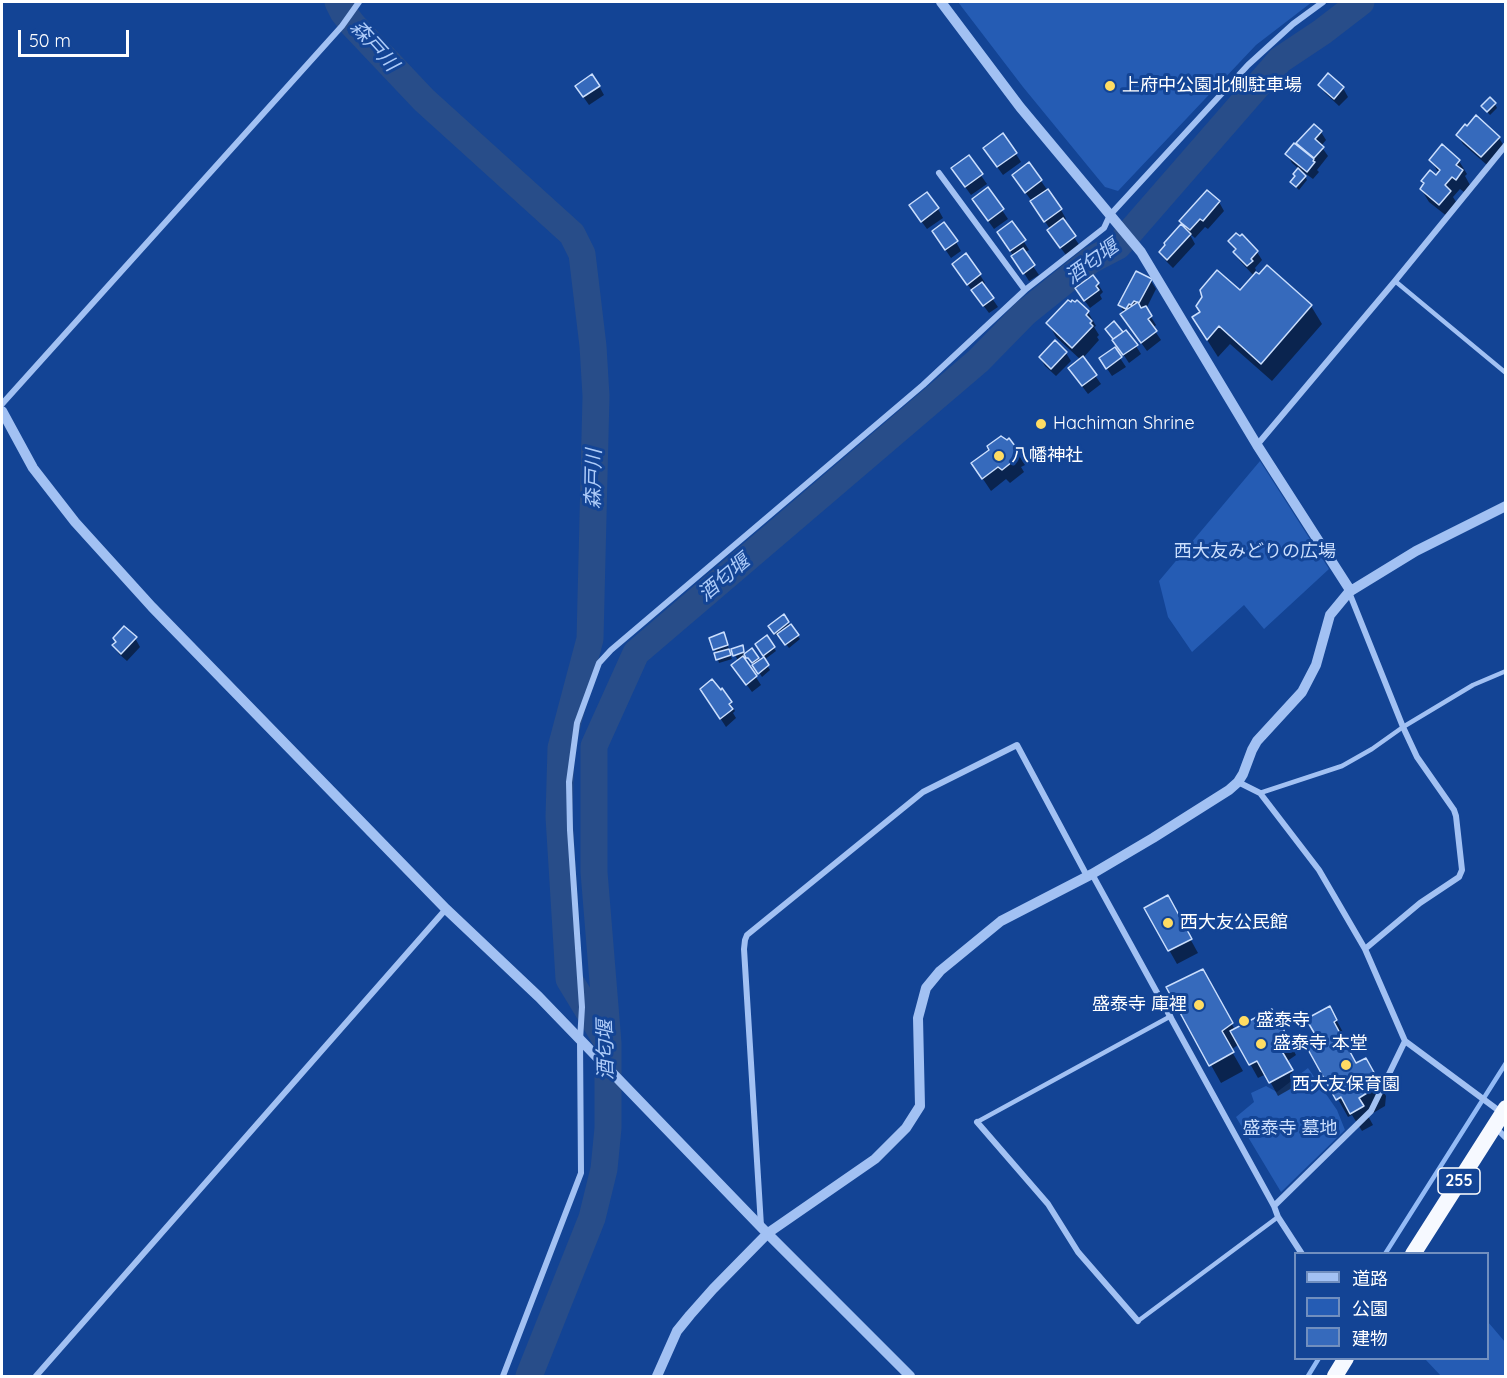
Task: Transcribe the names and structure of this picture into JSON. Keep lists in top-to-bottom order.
{
  "streets": {
    "highway": ["255"]
  },
  "water": ["森戸川", "酒匂堰"],
  "parks": ["西大友みどりの広場", "盛泰寺 墓地"],
  "places": [
    "上府中公園北側駐車場",
    "Hachiman Shrine",
    "八幡神社",
    "西大友公民館",
    "盛泰寺 庫裡",
    "盛泰寺",
    "盛泰寺 本堂",
    "西大友保育園"
  ],
  "legend": ["道路", "公園", "建物"],
  "scale_bar": "50 m"
}
